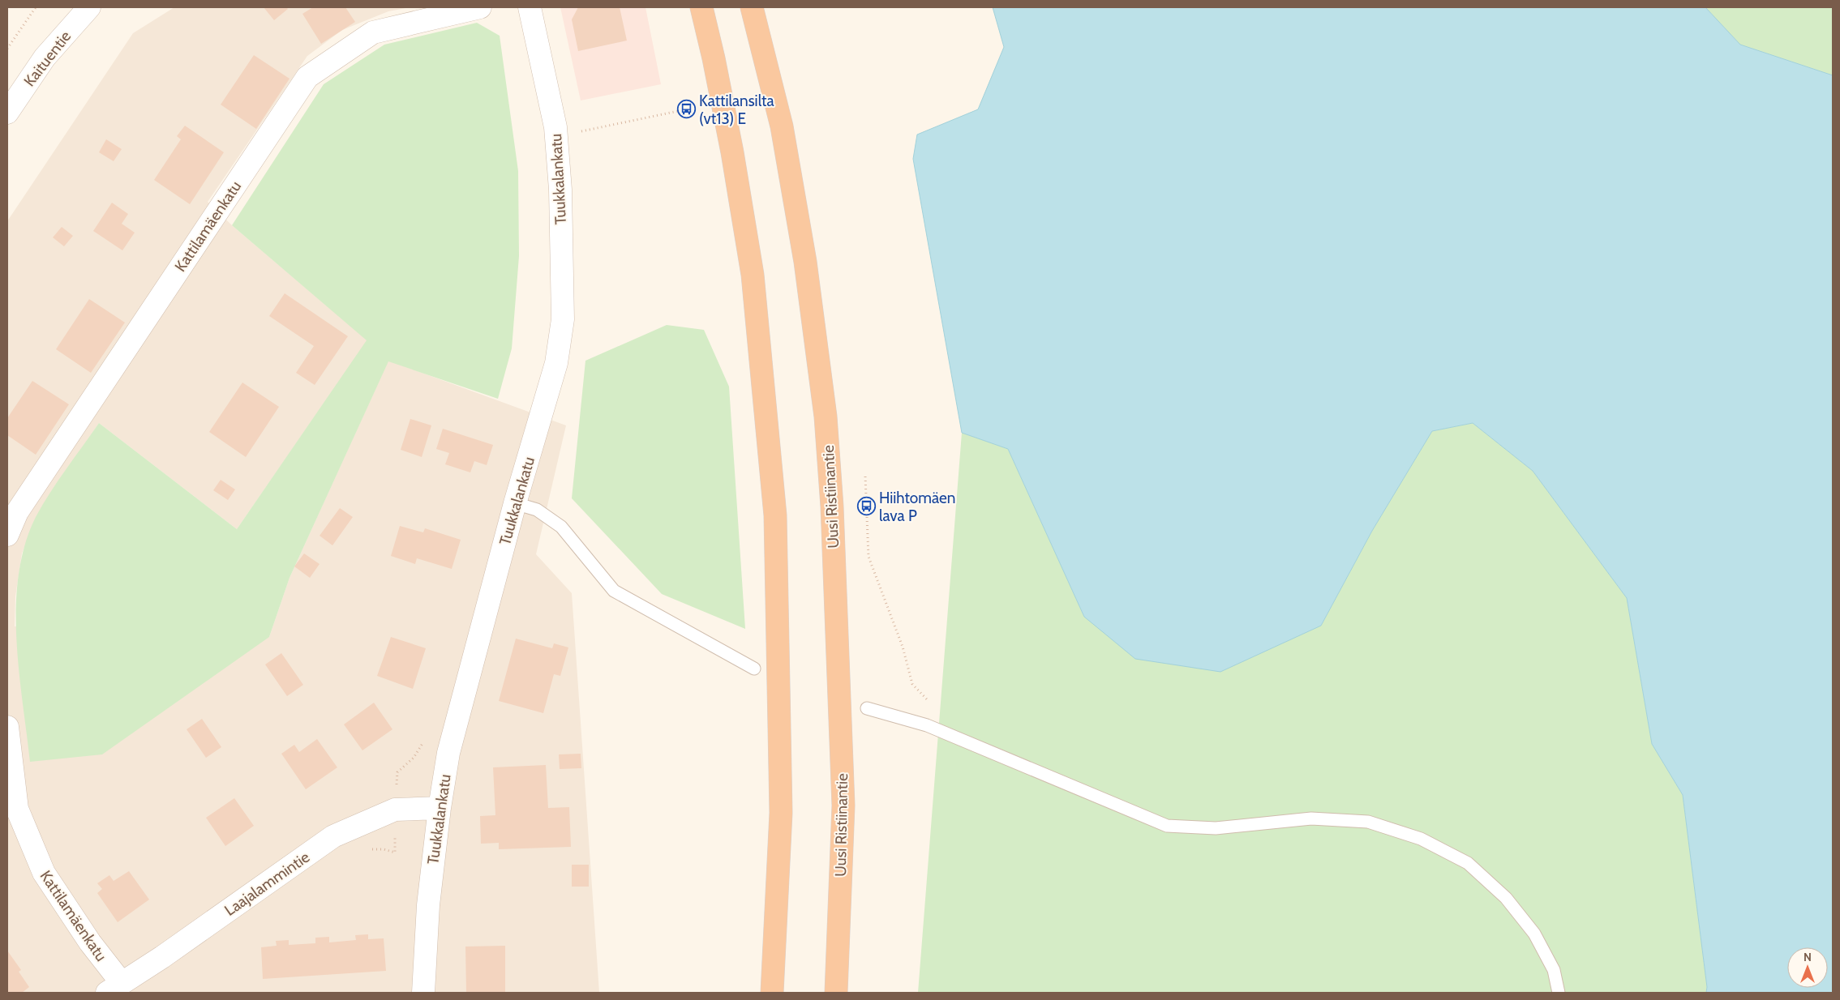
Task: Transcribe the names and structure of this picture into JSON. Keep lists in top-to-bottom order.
{
  "streets": {
    "highway": ["Uusi Ristiinantie"],
    "street": [
      "Kaituentie",
      "Tuukkalankatu",
      "Kattilamäenkatu",
      "Laajalammintie"
    ]
  },
  "crossings": [
    ["Tuukkalankatu", "Laajalammintie"],
    ["Kattilamäenkatu", "Laajalammintie"]
  ],
  "places": {
    "bus stop": ["Kattilansilta (vt13) E", "Hiihtomäen lava P"]
  },
  "north": "top"
}
